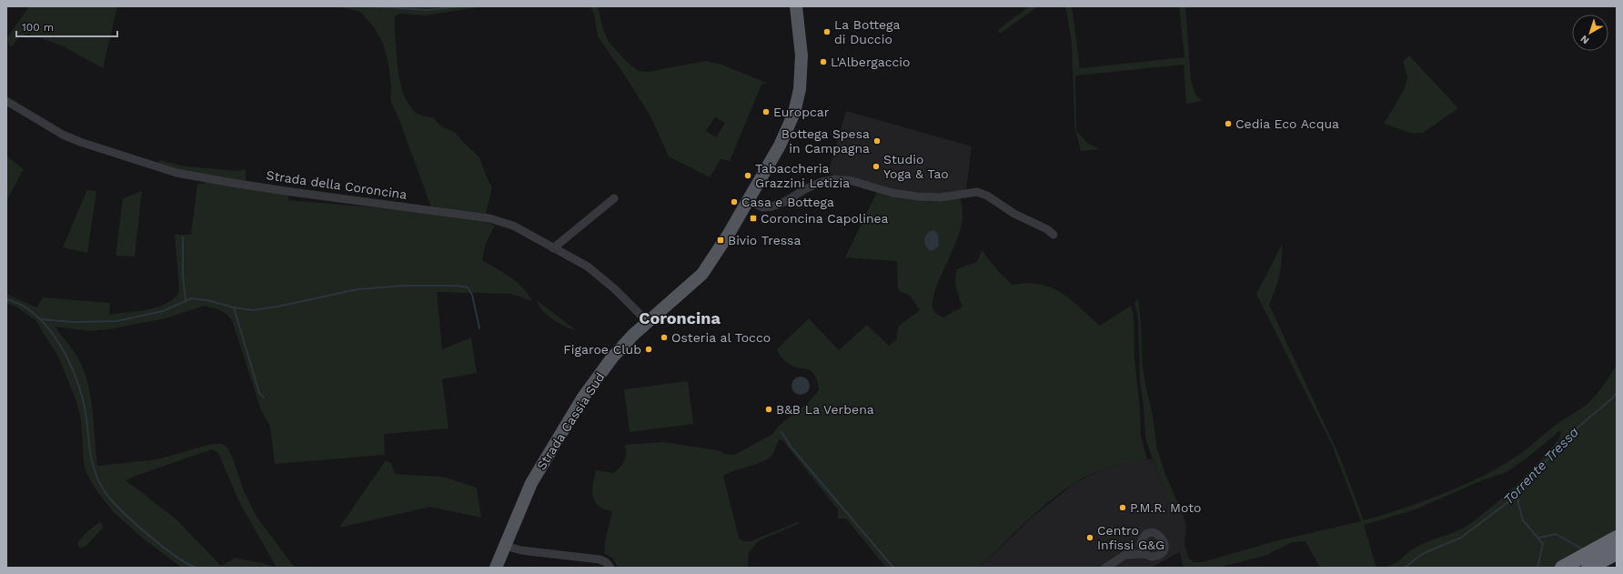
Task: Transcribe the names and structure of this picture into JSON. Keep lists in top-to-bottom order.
{
  "streets": {
    "main road": ["Strada Cassia Sud"],
    "street": ["Strada della Coroncina"]
  },
  "crossings": [
    ["Strada della Coroncina", "Strada Cassia Sud"]
  ],
  "districts": ["Coroncina"],
  "water": ["Torrente Tressa"],
  "places": {
    "other": [
      "La Bottega di Duccio",
      "L'Albergaccio",
      "Europcar",
      "Cedia Eco Acqua",
      "Bottega Spesa in Campagna",
      "Studio Yoga & Tao",
      "Tabaccheria Grazzini Letizia",
      "Casa e Bottega",
      "Osteria al Tocco",
      "Figaroe Club",
      "B&B La Verbena",
      "P.M.R. Moto",
      "Centro Infissi G&G"
    ],
    "transit": ["Coroncina Capolinea", "Bivio Tressa"]
  },
  "scale_bar": "100 m",
  "north": "bottom left"
}
